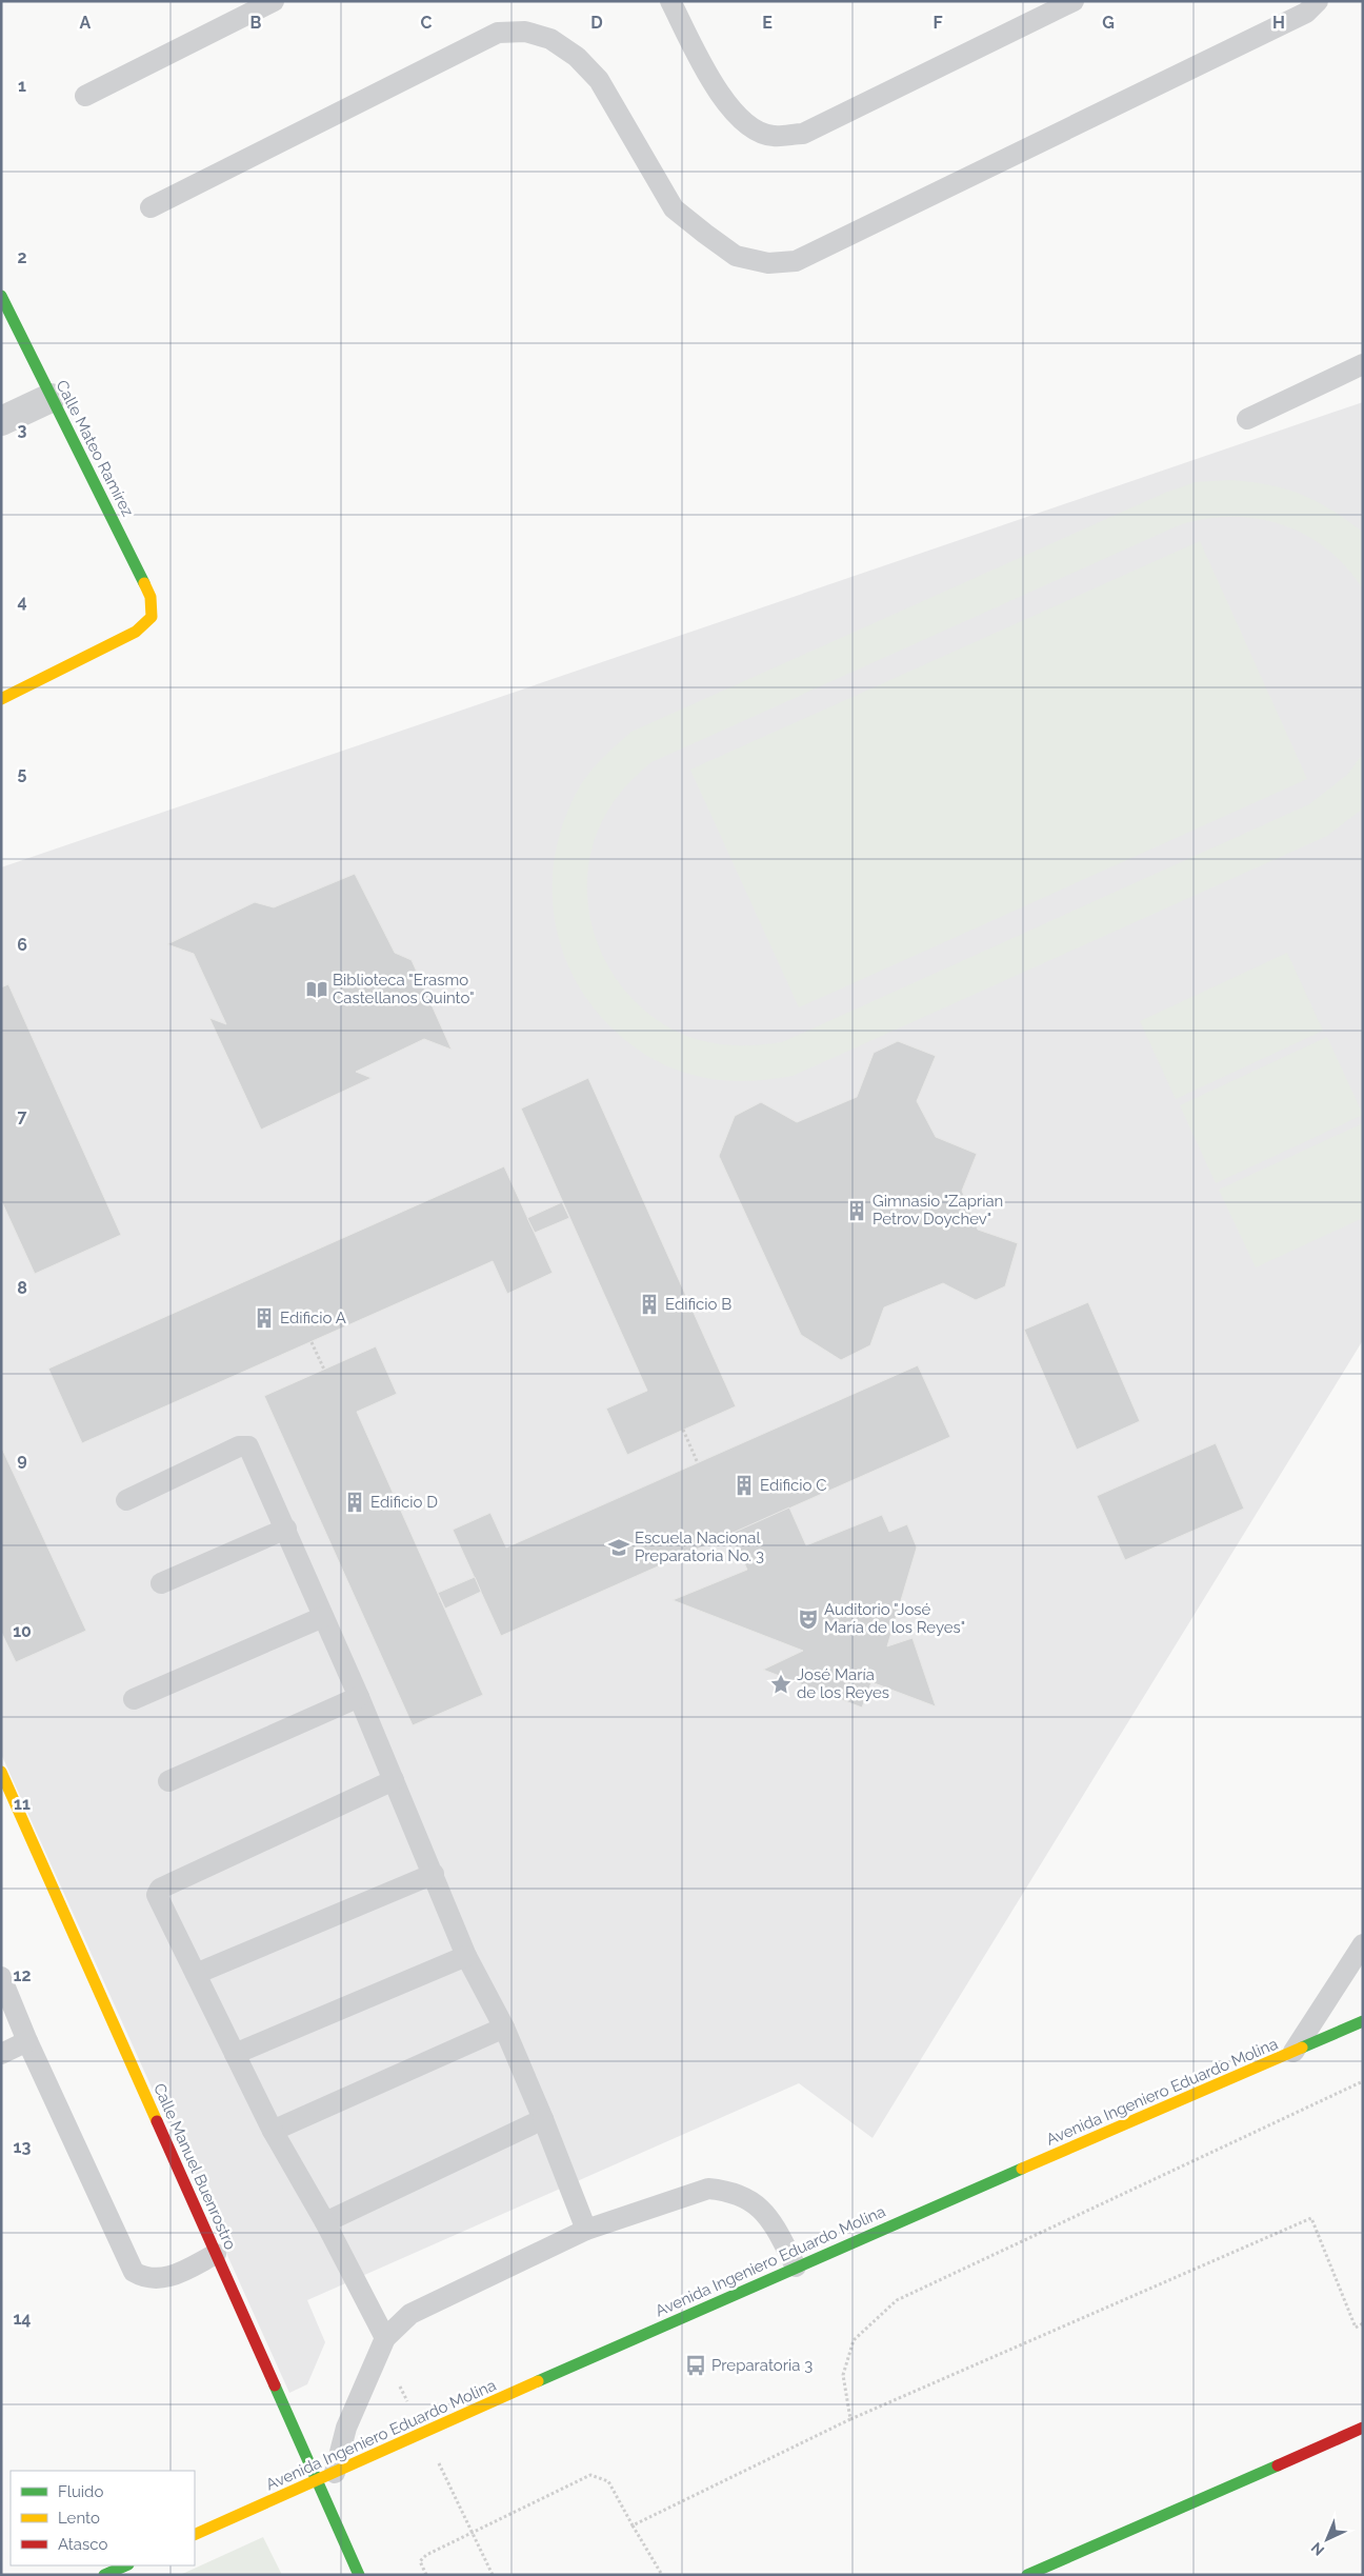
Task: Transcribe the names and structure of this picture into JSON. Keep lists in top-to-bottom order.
{
  "streets": {
    "main road": ["Calle Mateo Ramírez", "Avenida Ingeniero Eduardo Molina", "Calle Manuel Buenrostro"]
  },
  "crossings": [
    ["Avenida Ingeniero Eduardo Molina", "Calle Manuel Buenrostro"]
  ],
  "places": {
    "library": ["Biblioteca \"Erasmo Castellanos Quinto\""],
    "building": [
      "Gimnasio \"Zaprian Petrov Doychev\"",
      "Edificio B",
      "Edificio A",
      "Edificio C",
      "Edificio D"
    ],
    "school or university": ["Escuela Nacional Preparatoria No. 3"],
    "theatre": ["Auditorio \"José María de los Reyes\""],
    "place": ["José María de los Reyes"],
    "bus stop": ["Preparatoria 3"]
  },
  "legend": ["Fluido", "Lento", "Atasco"],
  "north": "bottom left",
  "grid": {
    "columns": [
      "A",
      "B",
      "C",
      "D",
      "E",
      "F",
      "G",
      "H"
    ],
    "rows": [
      "1",
      "2",
      "3",
      "4",
      "5",
      "6",
      "7",
      "8",
      "9",
      "10",
      "11",
      "12",
      "13",
      "14"
    ]
  }
}
